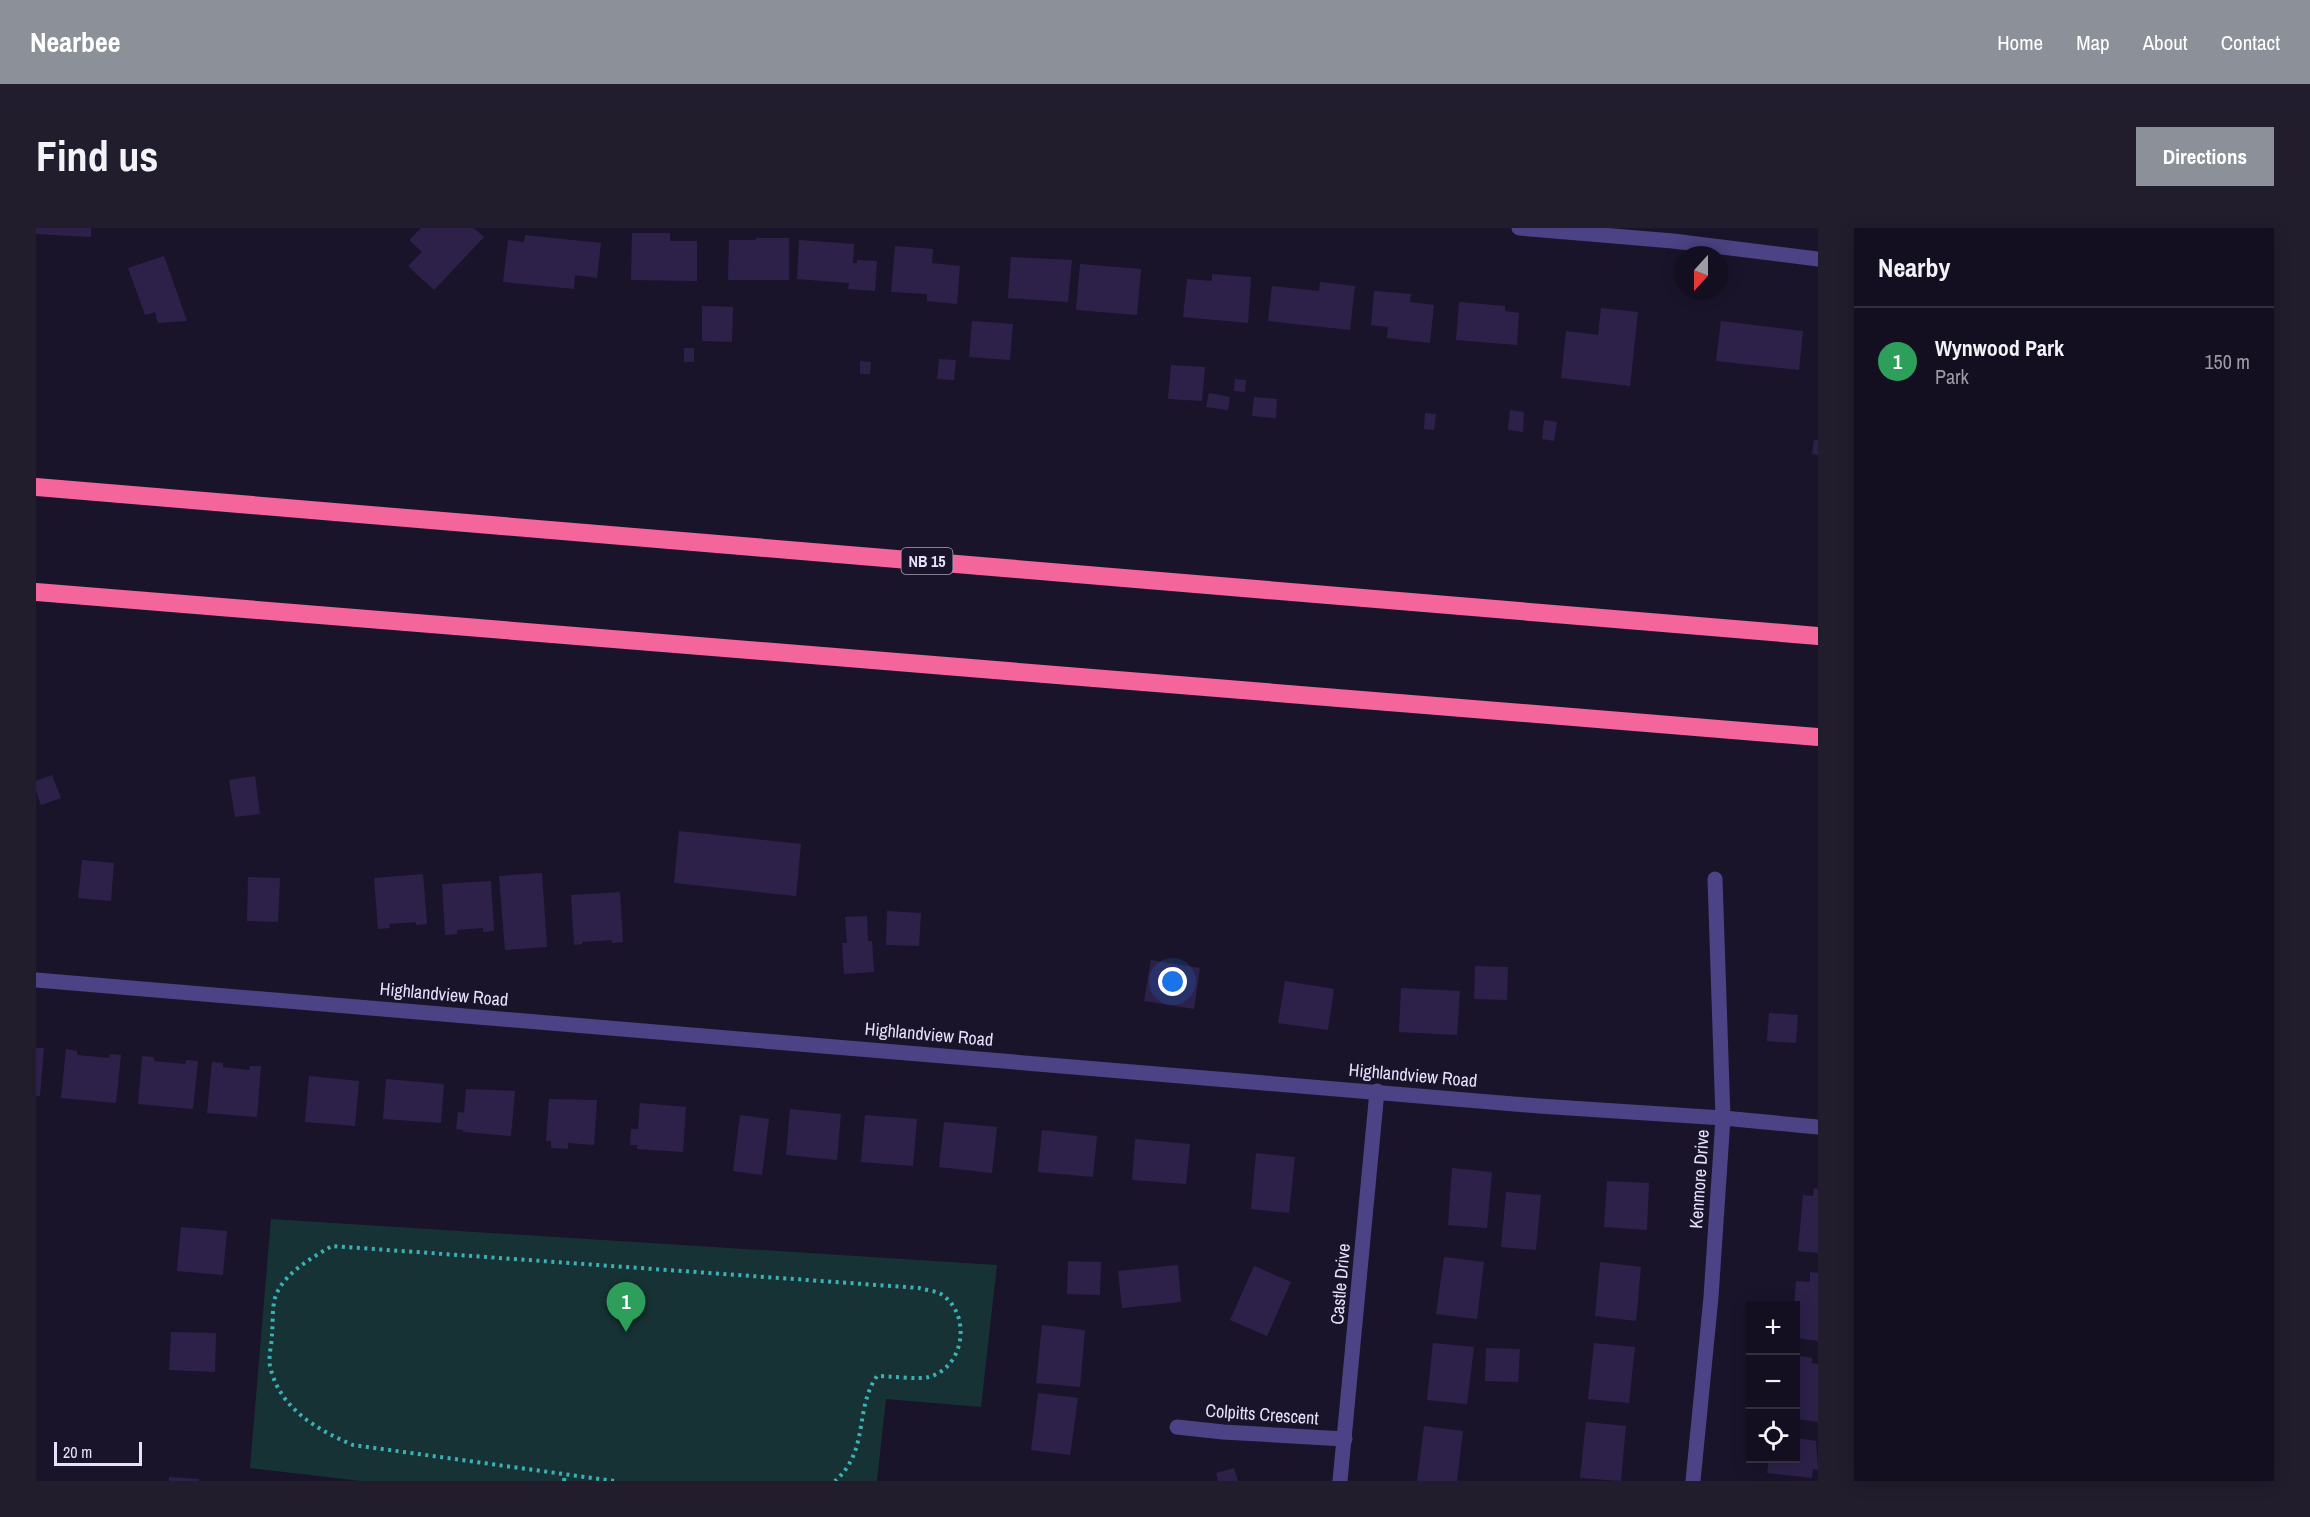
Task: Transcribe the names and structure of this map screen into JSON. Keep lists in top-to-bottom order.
{
  "streets": {
    "highway": ["NB 15"],
    "street": [
      "Highlandview Road",
      "Kenmore Drive",
      "Castle Drive",
      "Colpitts Crescent"
    ]
  },
  "crossings": [
    ["Highlandview Road", "Kenmore Drive"],
    ["Highlandview Road", "Castle Drive"],
    ["Castle Drive", "Colpitts Crescent"]
  ],
  "scale_bar": "20 m",
  "north": "bottom",
  "page": {
    "header": "Nearbee",
    "nav": [
      "Home",
      "Map",
      "About",
      "Contact"
    ],
    "buttons": "Directions",
    "title": "Find us",
    "heading": "Nearby",
    "list": [
      {
        "mark": "1",
        "name": "Wynwood Park",
        "note": "Park",
        "value": "150 m"
      }
    ],
    "pins": "1",
    "map_buttons": ["+", "−"],
    "scale": "20 m"
  }
}
